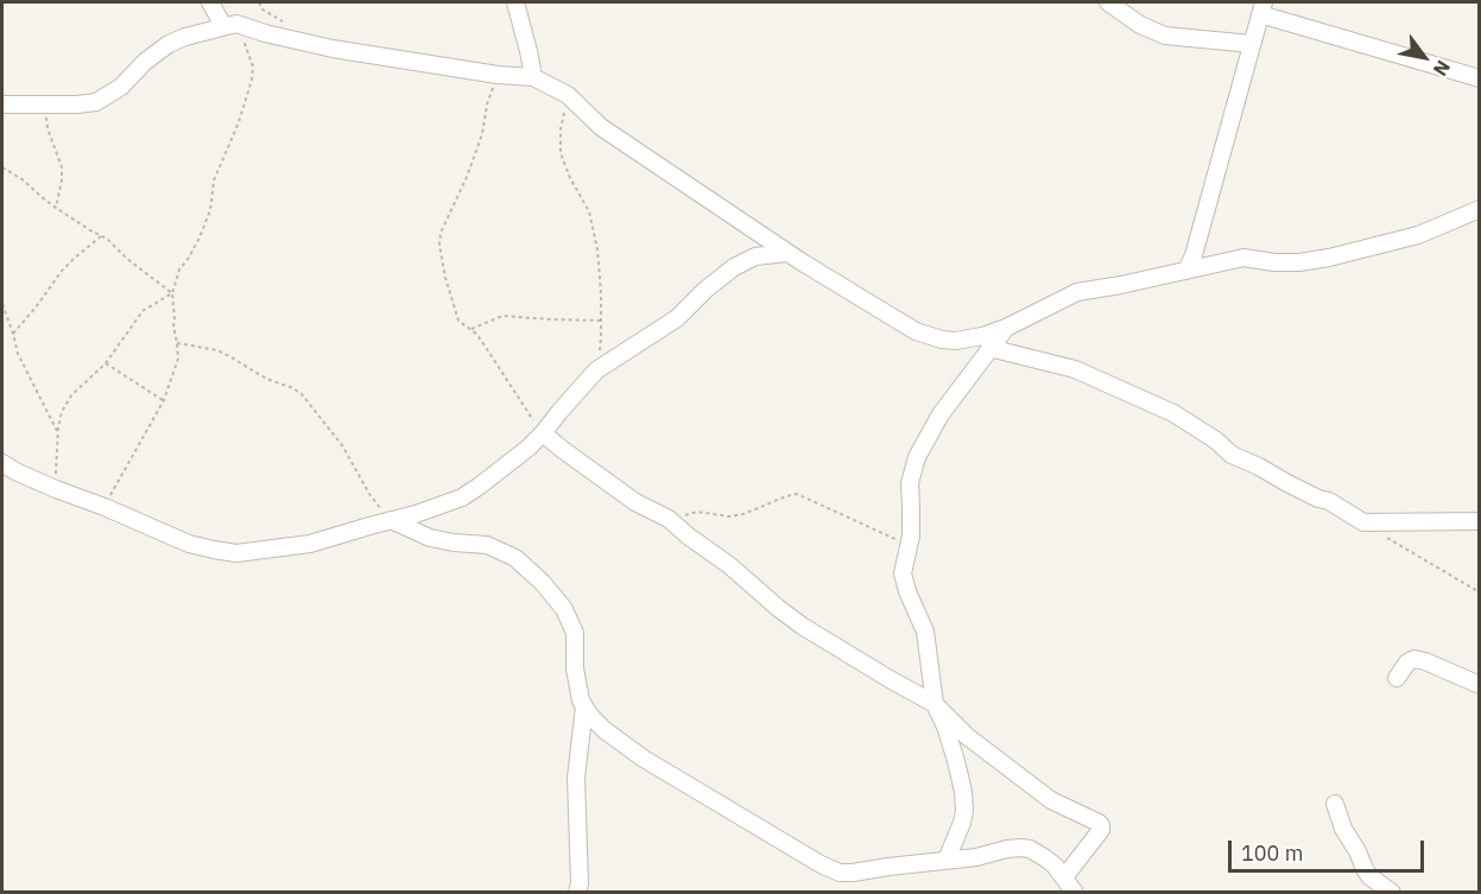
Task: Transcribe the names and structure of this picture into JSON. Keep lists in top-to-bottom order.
{
  "scale_bar": "100 m",
  "north": "bottom right"
}
